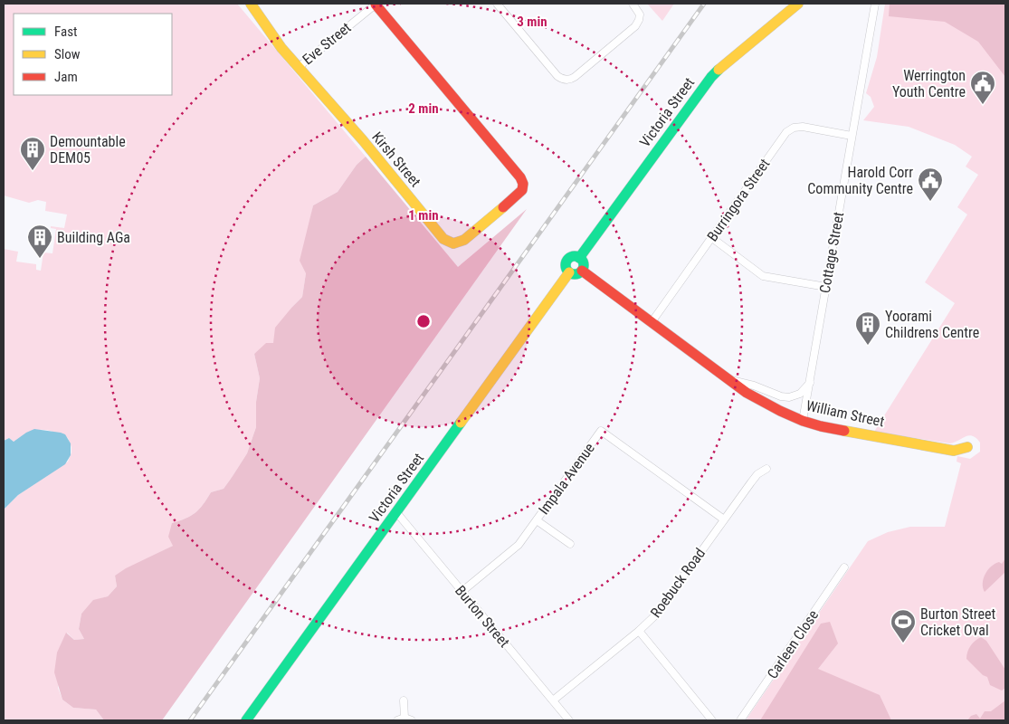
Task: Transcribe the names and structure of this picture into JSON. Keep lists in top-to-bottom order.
{
  "streets": {
    "street": [
      "Eve Street",
      "Victoria Street",
      "Kirsh Street",
      "Burringora Street",
      "Cottage Street",
      "William Street",
      "Impala Avenue",
      "Roebuck Road",
      "Burton Street",
      "Carleen Close"
    ]
  },
  "crossings": [
    ["Eve Street", "Kirsh Street"],
    ["Victoria Street", "William Street"],
    ["Victoria Street", "Burton Street"],
    ["Burringora Street", "Cottage Street"],
    ["Burringora Street", "William Street"],
    ["Cottage Street", "William Street"],
    ["Impala Avenue", "Roebuck Road"],
    ["Impala Avenue", "Burton Street"],
    ["Roebuck Road", "Burton Street"]
  ],
  "places": {
    "public building": ["Werrington Youth Centre", "Harold Corr Community Centre"],
    "building": ["Demountable DEM05", "Building AGa", "Yoorami Childrens Centre"],
    "sports": ["Burton Street Cricket Oval"]
  },
  "legend": ["Fast", "Slow", "Jam"],
  "rings": ["3 min", "2 min", "1 min"]
}
